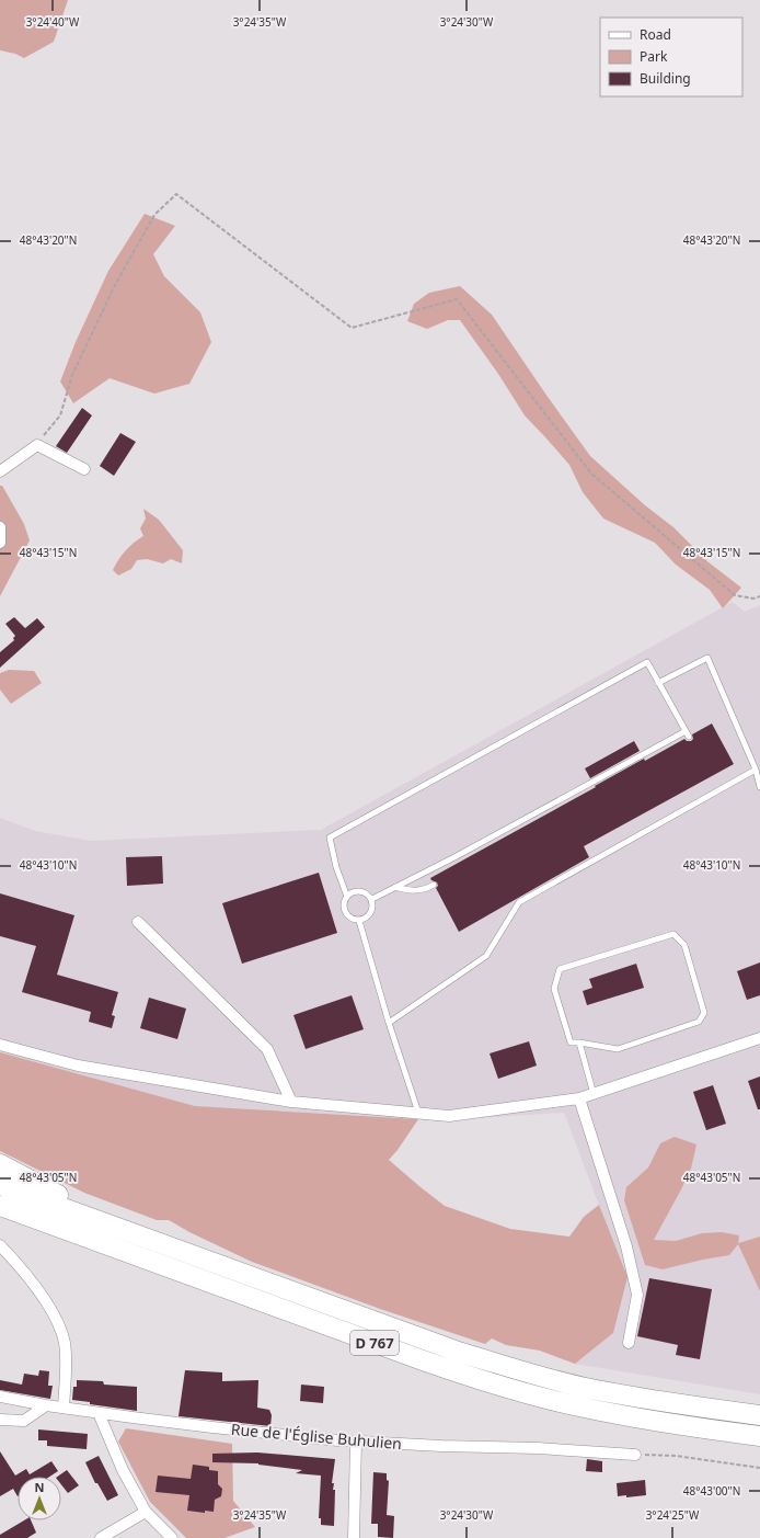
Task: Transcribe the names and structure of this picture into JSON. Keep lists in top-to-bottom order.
{
  "streets": {
    "highway": ["D 767"],
    "street": ["Rue de l'Église Buhulien"]
  },
  "legend": ["Road", "Park", "Building"],
  "north": "top",
  "coordinates": [
    "3°24'40\"W",
    "3°24'35\"W",
    "3°24'30\"W",
    "48°43'20\"N",
    "48°43'15\"N",
    "48°43'10\"N",
    "48°43'05\"N",
    "48°43'00\"N",
    "3°24'25\"W"
  ]
}
